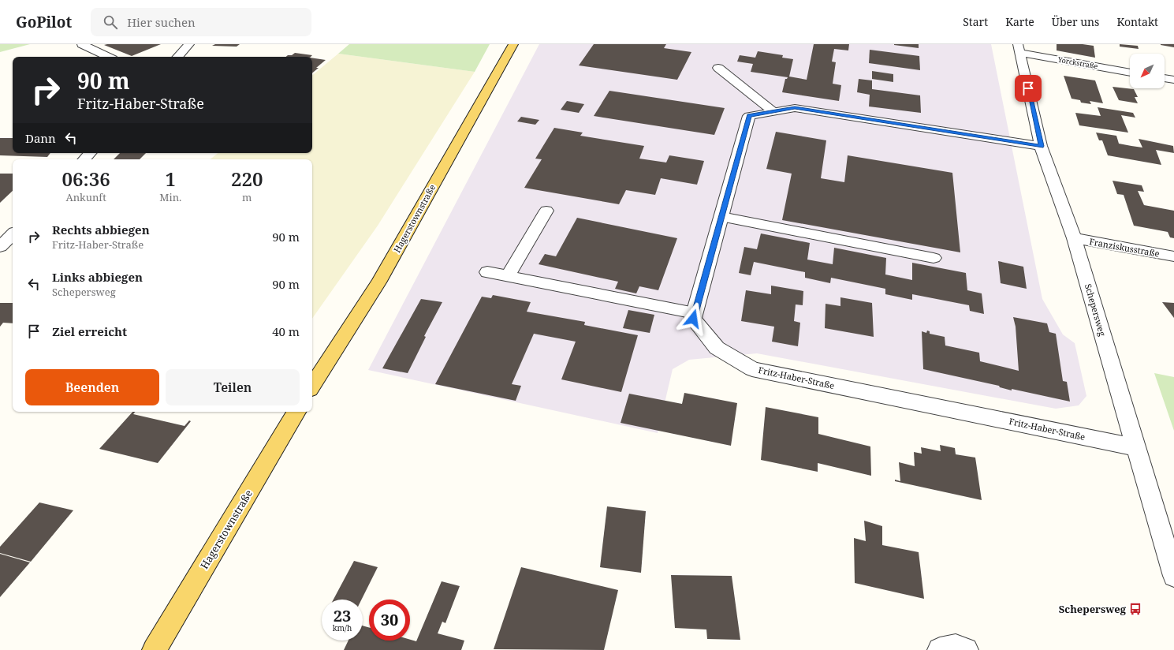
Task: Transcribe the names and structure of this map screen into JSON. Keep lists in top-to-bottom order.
{
  "streets": {
    "main road": ["Hagerstownstraße"],
    "street": [
      "Yorckstraße",
      "Franziskusstraße",
      "Schepersweg",
      "Fritz-Haber-Straße"
    ]
  },
  "crossings": [
    ["Yorckstraße", "Schepersweg"],
    ["Franziskusstraße", "Schepersweg"],
    ["Schepersweg", "Fritz-Haber-Straße"]
  ],
  "places": {
    "bus stop": ["Schepersweg"]
  },
  "north": "bottom left",
  "page": {
    "header": "GoPilot",
    "search": "Hier suchen",
    "nav": [
      "Start",
      "Karte",
      "Über uns",
      "Kontakt"
    ],
    "turn": ["90 m", "Fritz-Haber-Straße"],
    "then": "Dann",
    "eta": [
      "06:36",
      "Ankunft",
      "1",
      "Min.",
      "220",
      "m"
    ],
    "list": [
      {
        "name": "Rechts abbiegen",
        "note": "Fritz-Haber-Straße",
        "value": "90 m"
      },
      {
        "name": "Links abbiegen",
        "note": "Schepersweg",
        "value": "90 m"
      },
      {
        "name": "Ziel erreicht",
        "value": "40 m"
      }
    ],
    "buttons": ["Beenden", "Teilen"],
    "speed": "23 km/h",
    "limit": "30"
  }
}
